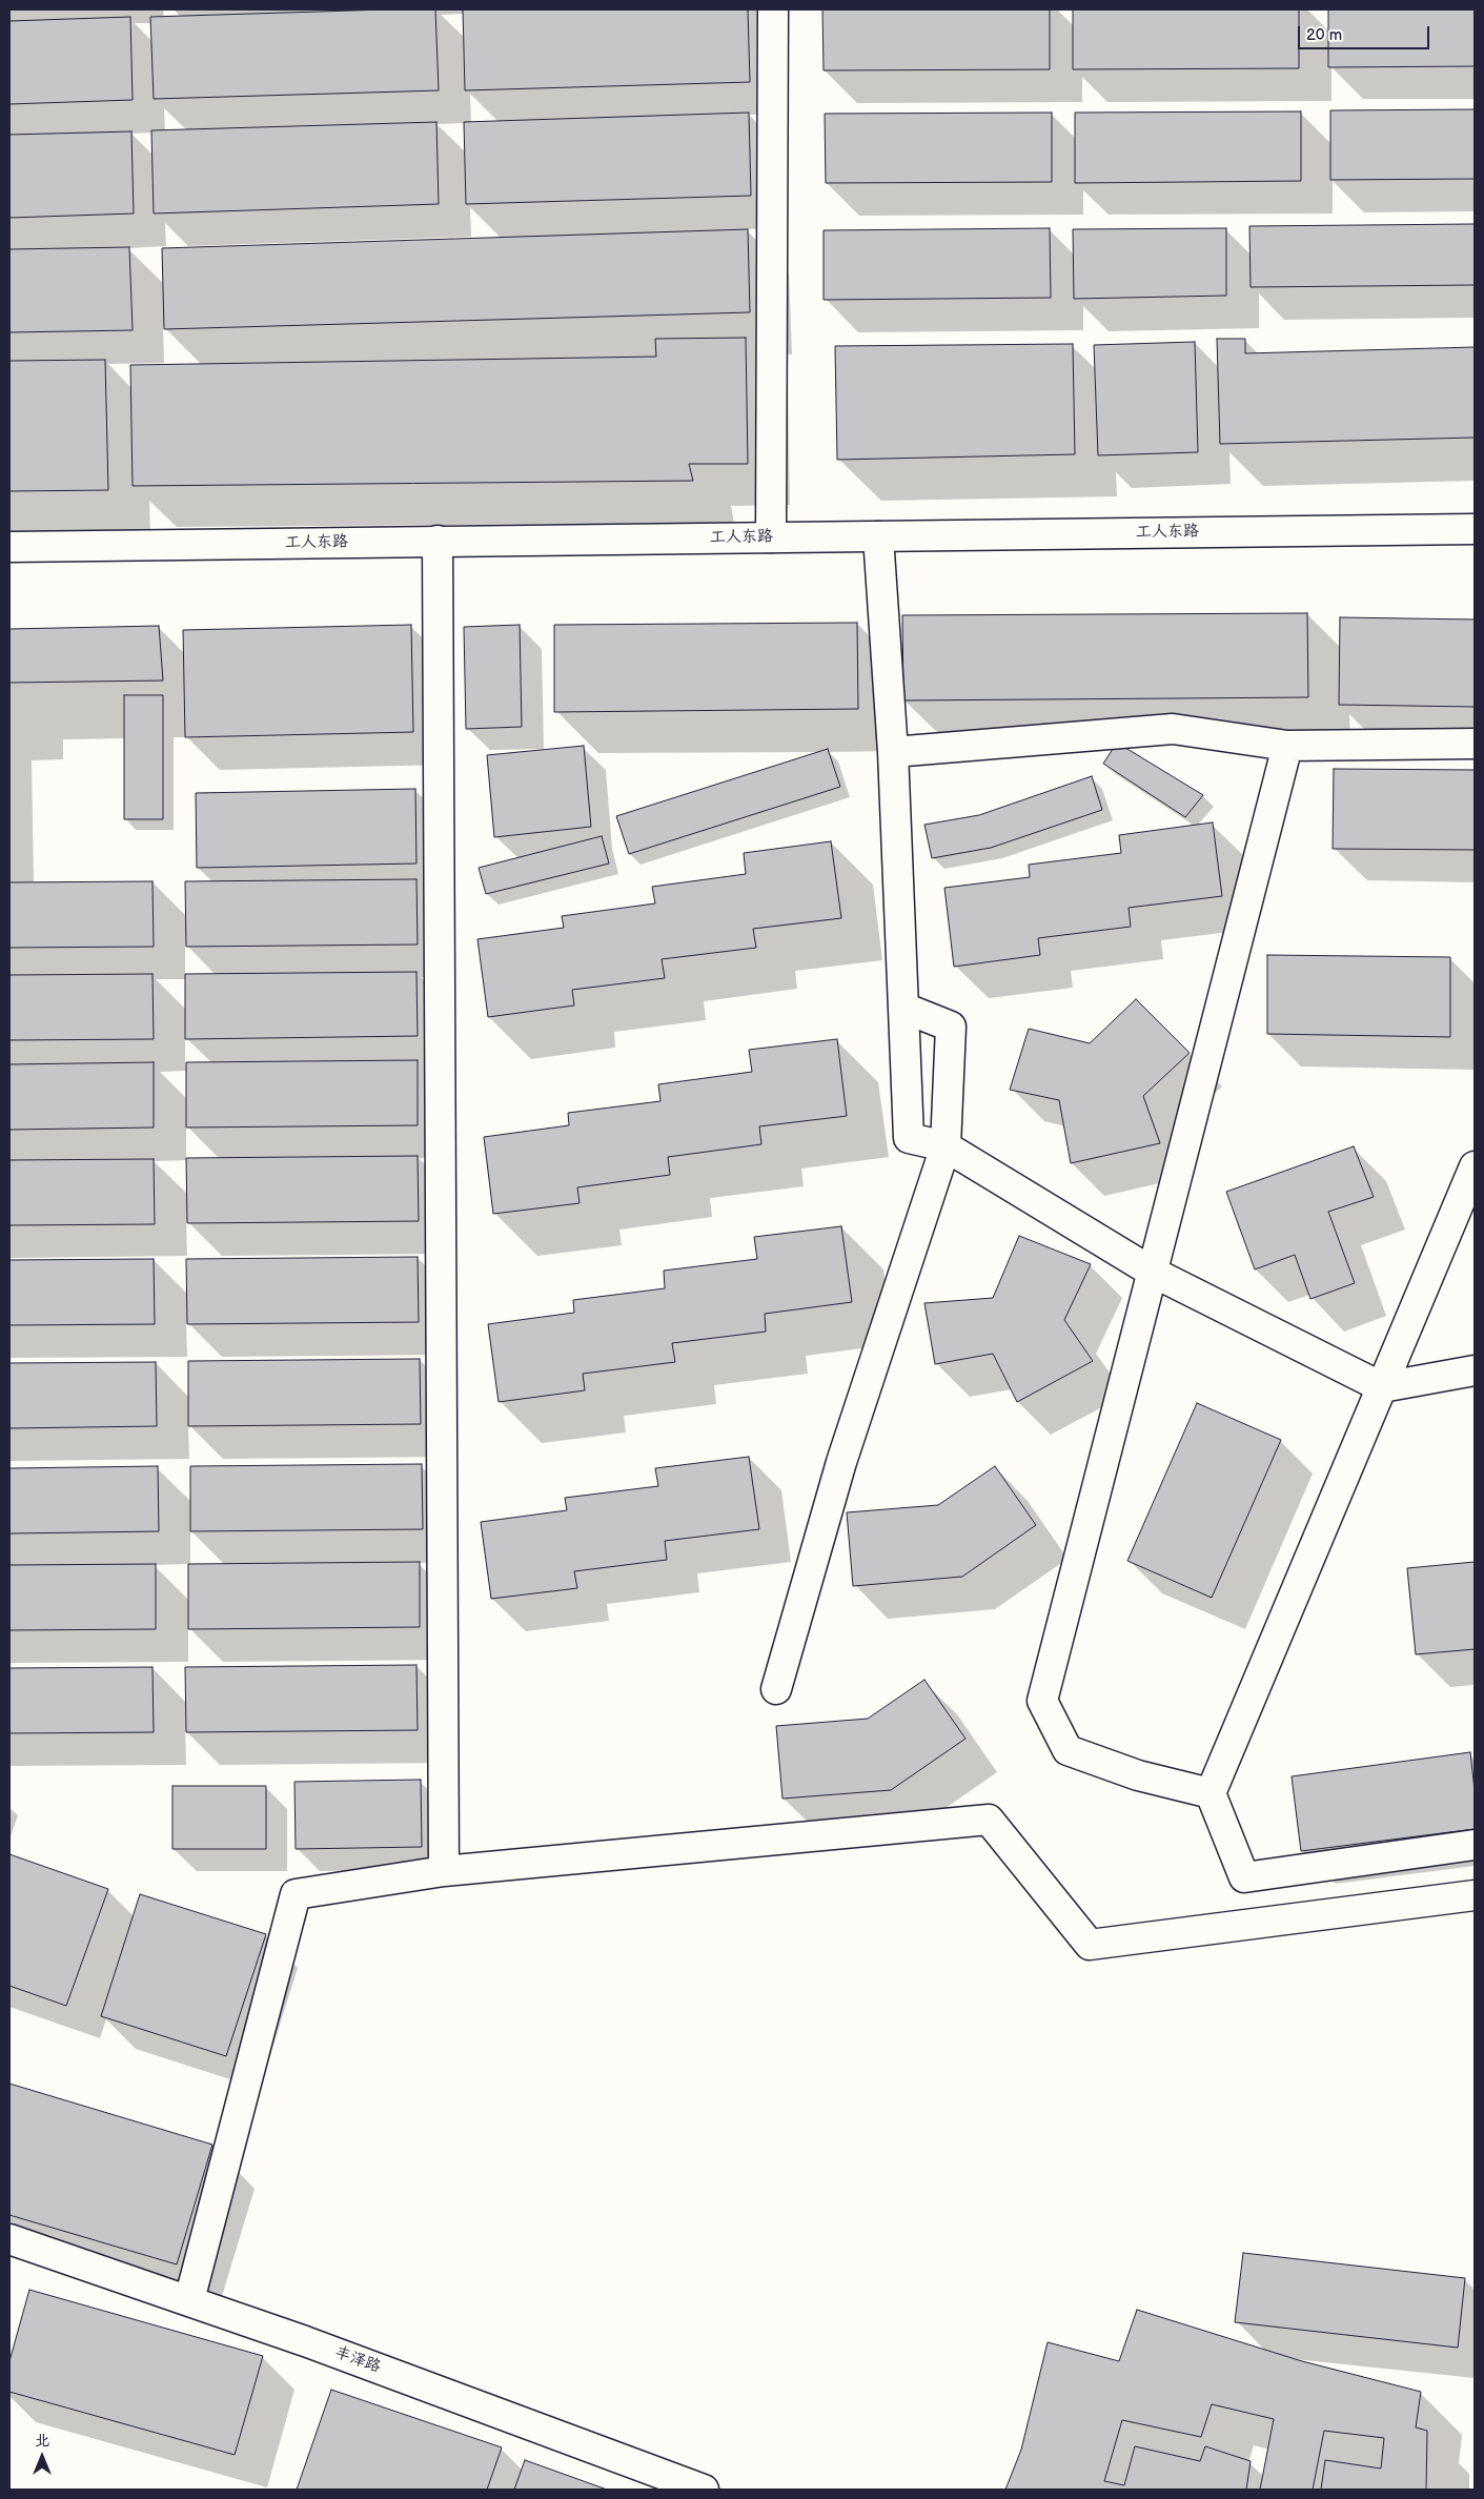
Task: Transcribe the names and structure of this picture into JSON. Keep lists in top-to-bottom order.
{
  "streets": {
    "street": ["工人东路", "丰泽路"]
  },
  "scale_bar": "20 m",
  "north": "top"
}
